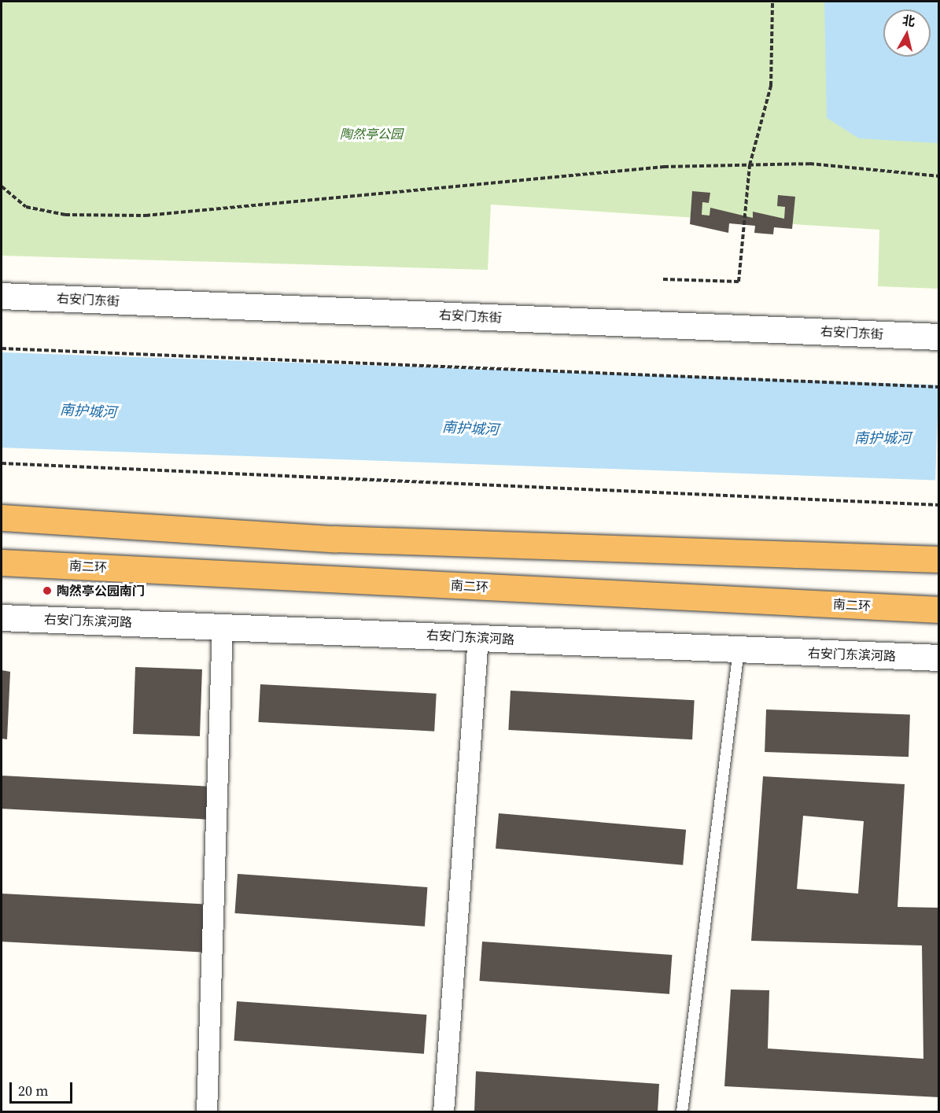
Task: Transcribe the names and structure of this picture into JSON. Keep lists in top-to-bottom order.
{
  "streets": {
    "highway": ["南二环"],
    "street": ["右安门东街", "右安门东滨河路"]
  },
  "water": ["南护城河"],
  "parks": ["陶然亭公园"],
  "places": ["陶然亭公园南门"],
  "scale_bar": "20 m",
  "north": "top"
}
